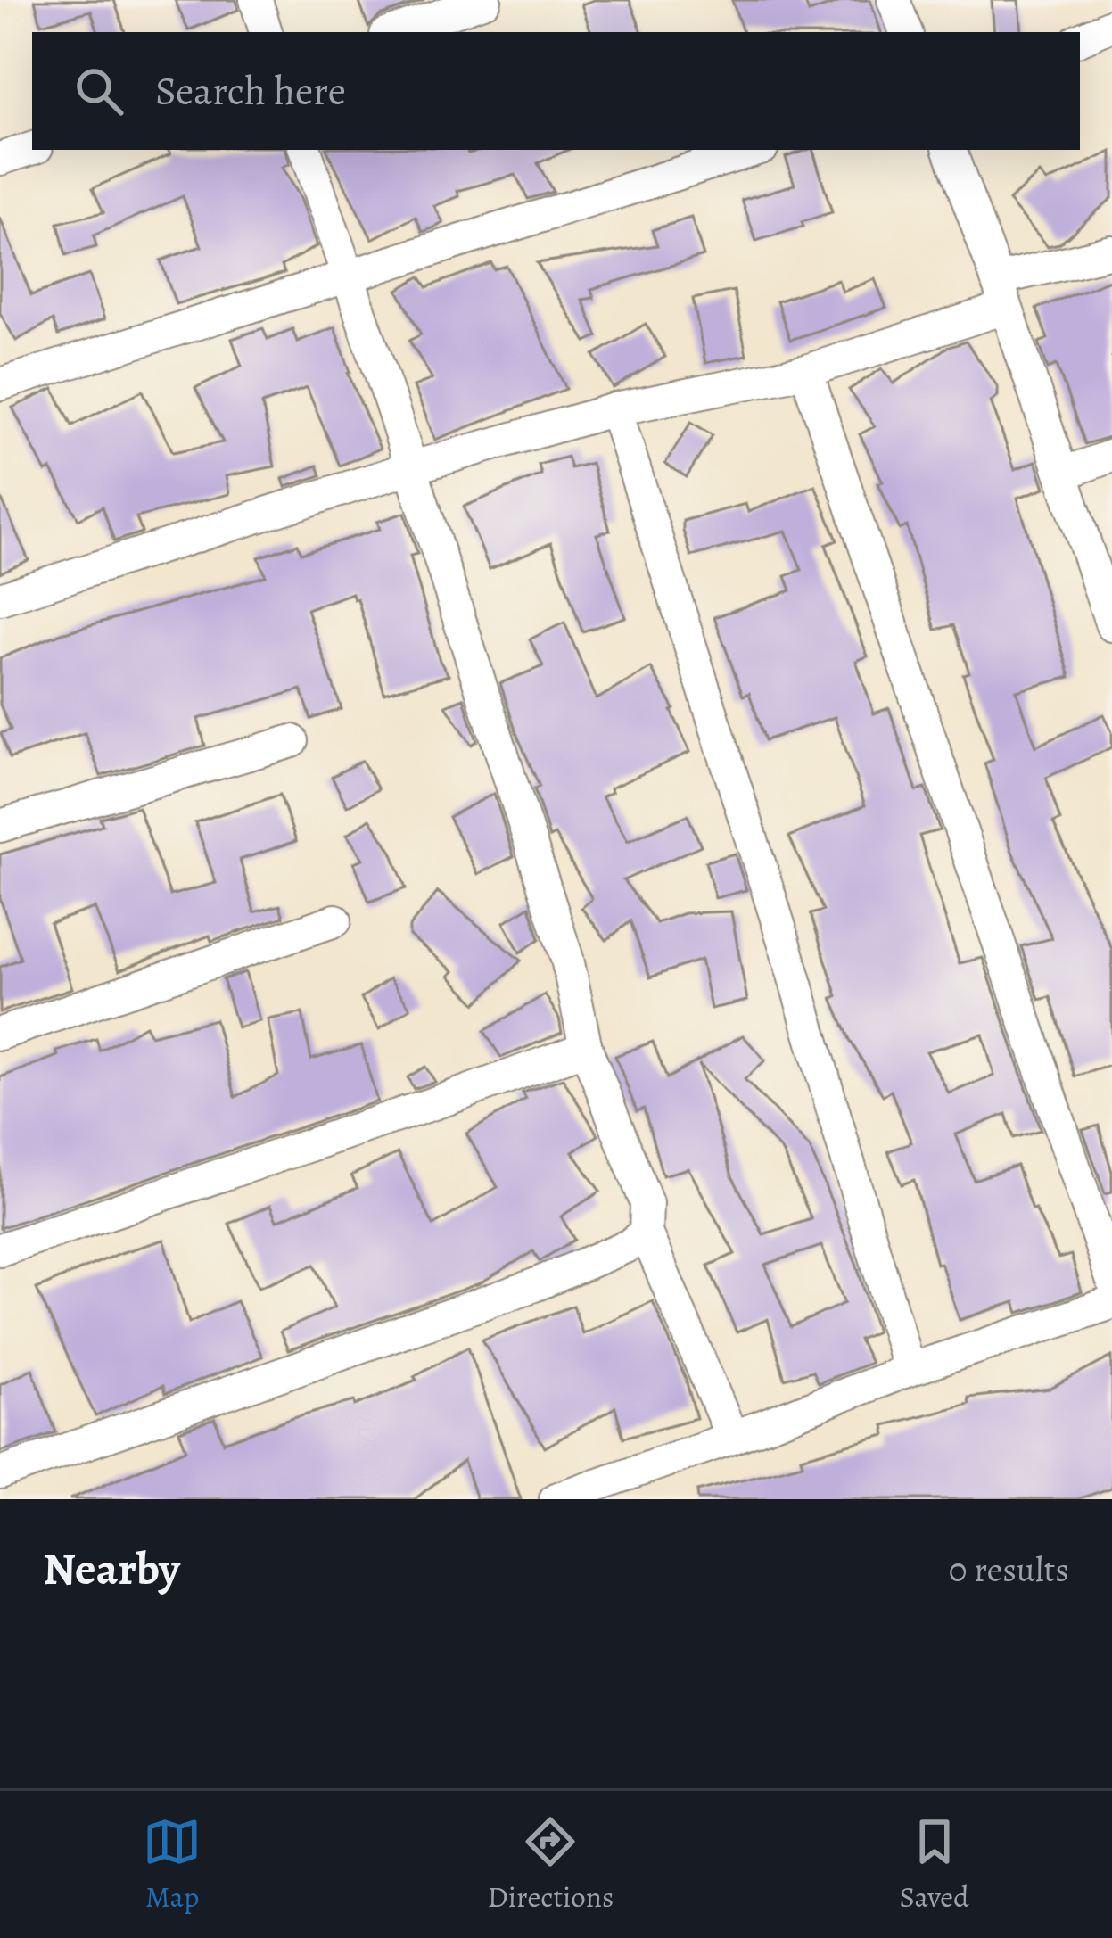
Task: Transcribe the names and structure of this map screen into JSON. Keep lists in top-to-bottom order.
{
  "page": {
    "search": "Search here",
    "heading": ["Nearby", "0 results"],
    "nav": ["Map", "Directions", "Saved"]
  }
}
